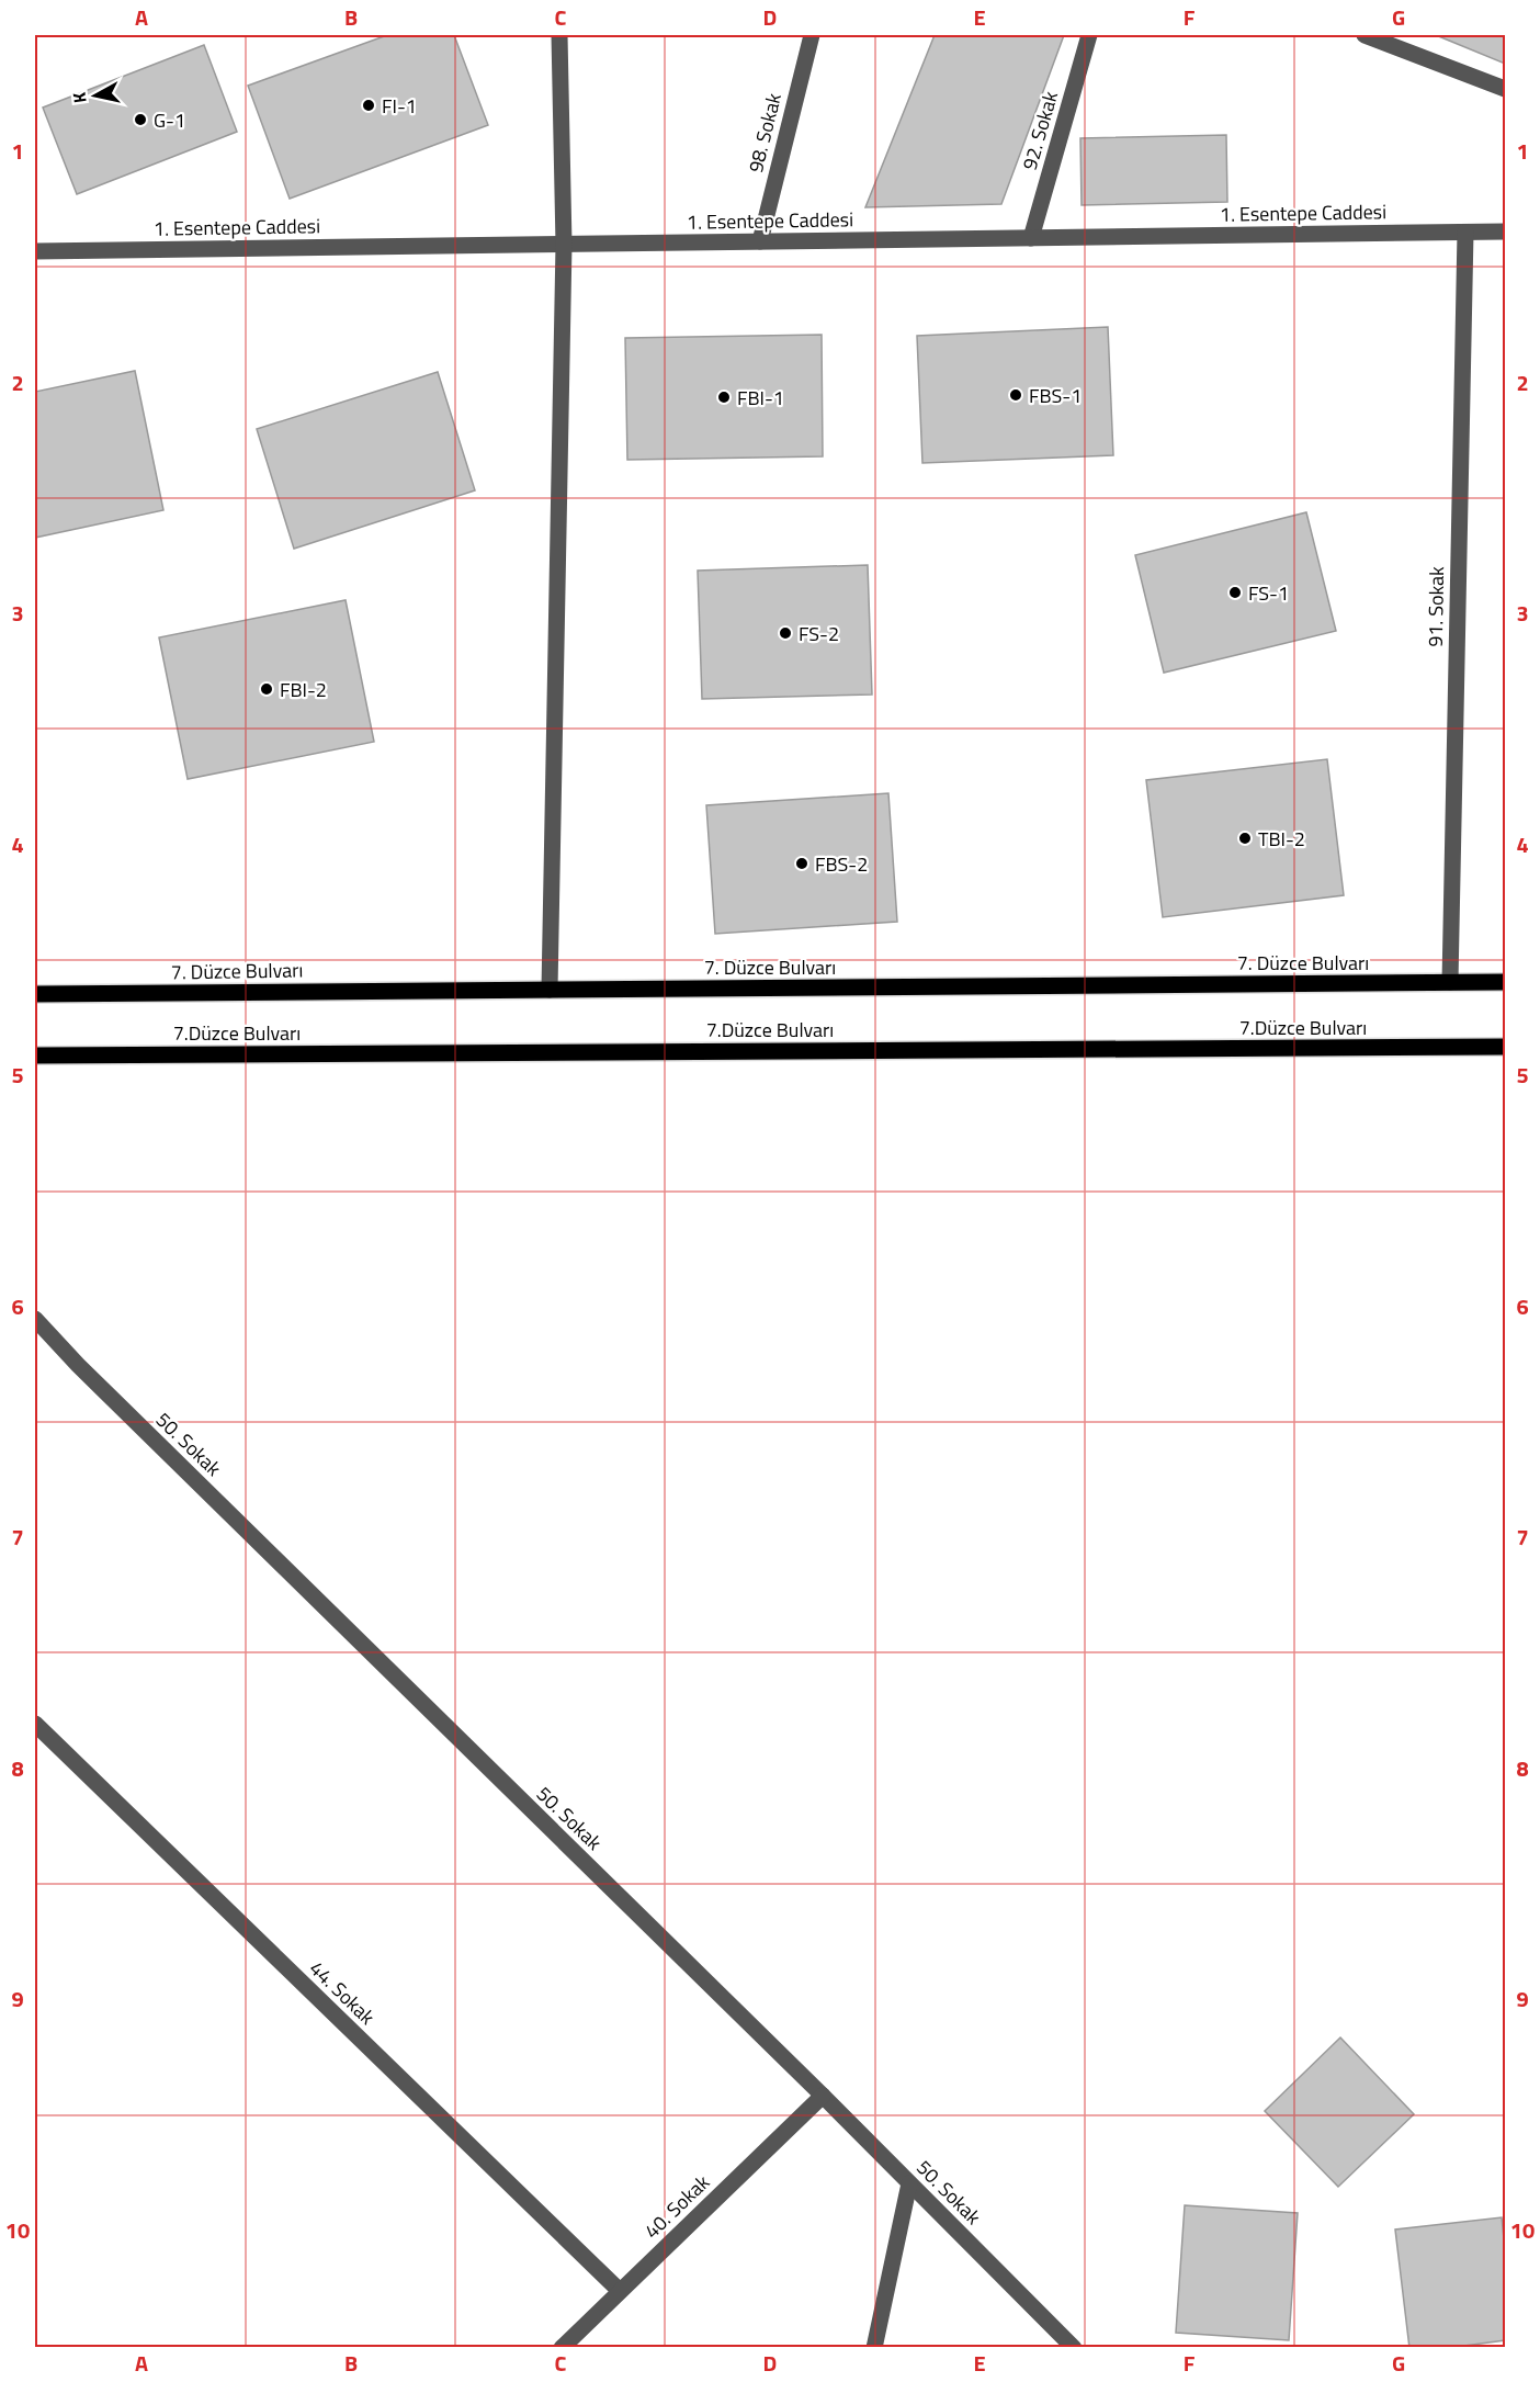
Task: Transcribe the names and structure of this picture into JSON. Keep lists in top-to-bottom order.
{
  "streets": {
    "main road": ["7. Düzce Bulvarı", "7.Düzce Bulvarı"],
    "street": [
      "92. Sokak",
      "98. Sokak",
      "1. Esentepe Caddesi",
      "91. Sokak",
      "50. Sokak",
      "44. Sokak",
      "40. Sokak"
    ]
  },
  "crossings": [
    ["92. Sokak", "1. Esentepe Caddesi"],
    ["98. Sokak", "1. Esentepe Caddesi"],
    ["1. Esentepe Caddesi", "91. Sokak"],
    ["91. Sokak", "7. Düzce Bulvarı"],
    ["50. Sokak", "40. Sokak"],
    ["44. Sokak", "40. Sokak"]
  ],
  "places": [
    "FI-1",
    "G-1",
    "FBS-1",
    "FBI-1",
    "FS-1",
    "FS-2",
    "FBI-2",
    "TBI-2",
    "FBS-2"
  ],
  "north": "left",
  "grid": {
    "columns": [
      "A",
      "B",
      "C",
      "D",
      "E",
      "F",
      "G"
    ],
    "rows": [
      "1",
      "2",
      "3",
      "4",
      "5",
      "6",
      "7",
      "8",
      "9",
      "10"
    ]
  }
}
